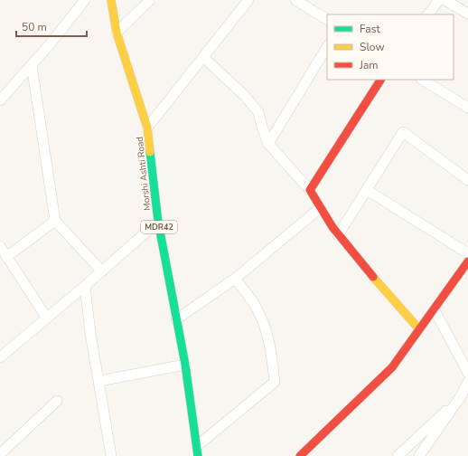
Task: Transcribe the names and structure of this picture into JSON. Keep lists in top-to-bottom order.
{
  "streets": {
    "street": ["Morshi Ashti Road", "MDR42"]
  },
  "legend": ["Fast", "Slow", "Jam"],
  "scale_bar": "50 m"
}
